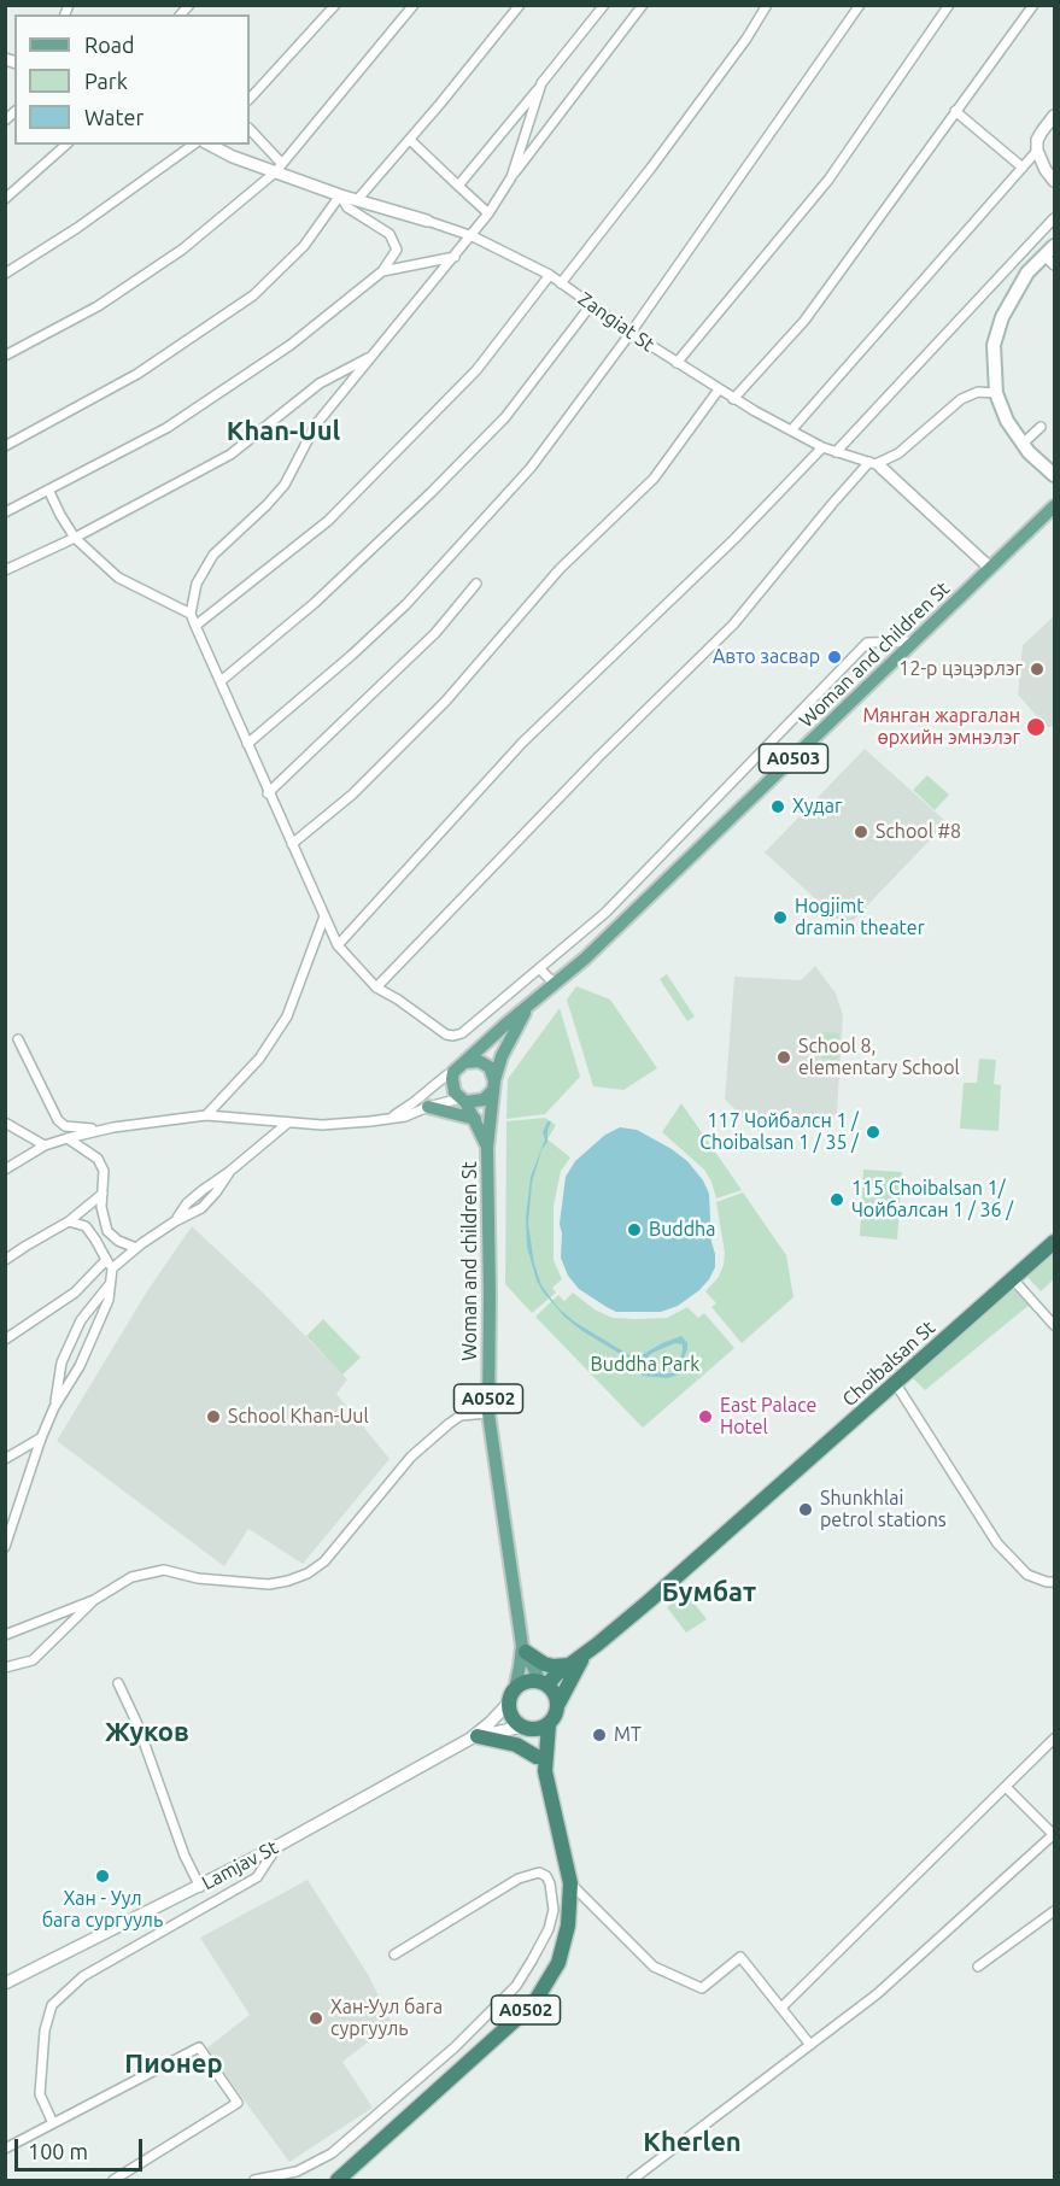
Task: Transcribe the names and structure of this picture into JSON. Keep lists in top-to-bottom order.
{
  "streets": {
    "highway": ["Choibalsan St", "A0502"],
    "main road": ["Woman and children St", "A0503"],
    "street": ["Zangiat St", "Lamjav St"]
  },
  "crossings": [
    ["Zangiat St", "Woman and children St"],
    ["Woman and children St", "A0502"],
    ["Choibalsan St", "A0502"]
  ],
  "districts": [
    "Khan-Uul",
    "Бумбат",
    "Жуков",
    "Пионер",
    "Kherlen"
  ],
  "parks": ["Buddha Park"],
  "places": [
    "Авто засвар",
    "12-р цэцэрлэг",
    "Мянган жаргалан өрхийн эмнэлэг",
    "Худаг",
    "School #8",
    "Hogjimt dramin theater",
    "School 8, elementary School",
    "117 Чойбалсн 1 / Choibalsan 1 / 35 /",
    "115 Choibalsan 1/ Чойбалсан 1 / 36 /",
    "Buddha",
    "School Khan-Uul",
    "East Palace Hotel",
    "Shunkhlai petrol stations",
    "MT",
    "Хан - Уул бага сургууль",
    "Хан-Уул бага сургууль"
  ],
  "legend": ["Road", "Park", "Water"],
  "scale_bar": "100 m"
}
